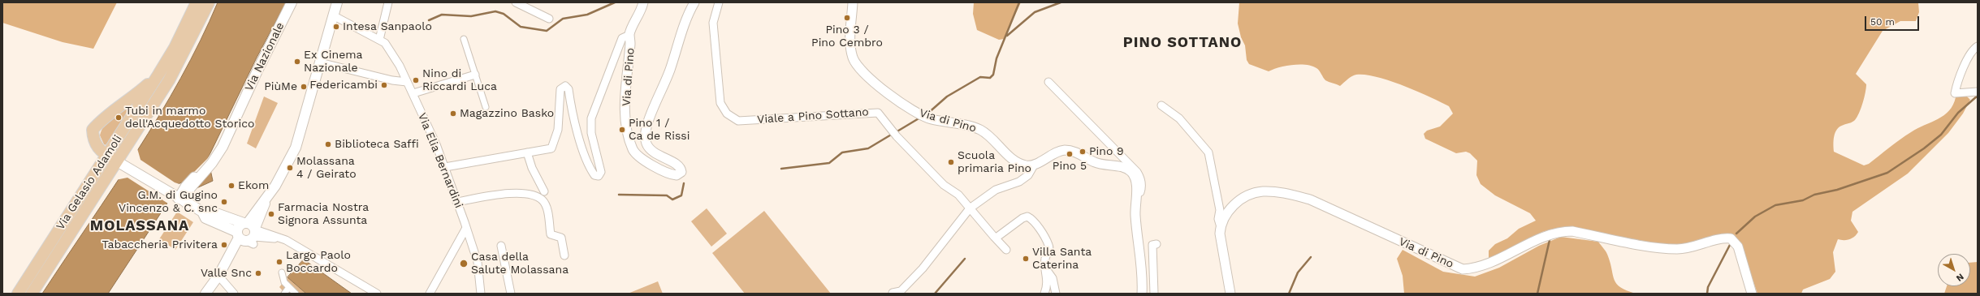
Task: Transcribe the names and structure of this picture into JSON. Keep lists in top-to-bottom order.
{
  "streets": {
    "main road": ["Via Nazionale", "Via Gelasio Adamoli"],
    "street": ["Via di Pino", "Viale a Pino Sottano", "Via Elia Bernardini"]
  },
  "crossings": [
    ["Via di Pino", "Via Elia Bernardini"]
  ],
  "districts": ["PINO SOTTANO", "MOLASSANA"],
  "places": [
    "Pino 3 / Pino Cembro",
    "Intesa Sanpaolo",
    "Ex Cinema Nazionale",
    "Nino di Riccardi Luca",
    "Federicambi",
    "PiùMe",
    "Magazzino Basko",
    "Tubi in marmo dell'Acquedotto Storico",
    "Pino 1 / Ca de Rissi",
    "Biblioteca Saffi",
    "Pino 9",
    "Pino 5",
    "Scuola primaria Pino",
    "Molassana 4 / Geirato",
    "Ekom",
    "G.M. di Gugino Vincenzo & C. snc",
    "Farmacia Nostra Signora Assunta",
    "Tabaccheria Privitera",
    "Villa Santa Caterina",
    "Largo Paolo Boccardo",
    "Casa della Salute Molassana",
    "Valle Snc"
  ],
  "scale_bar": "50 m",
  "north": "bottom right"
}
